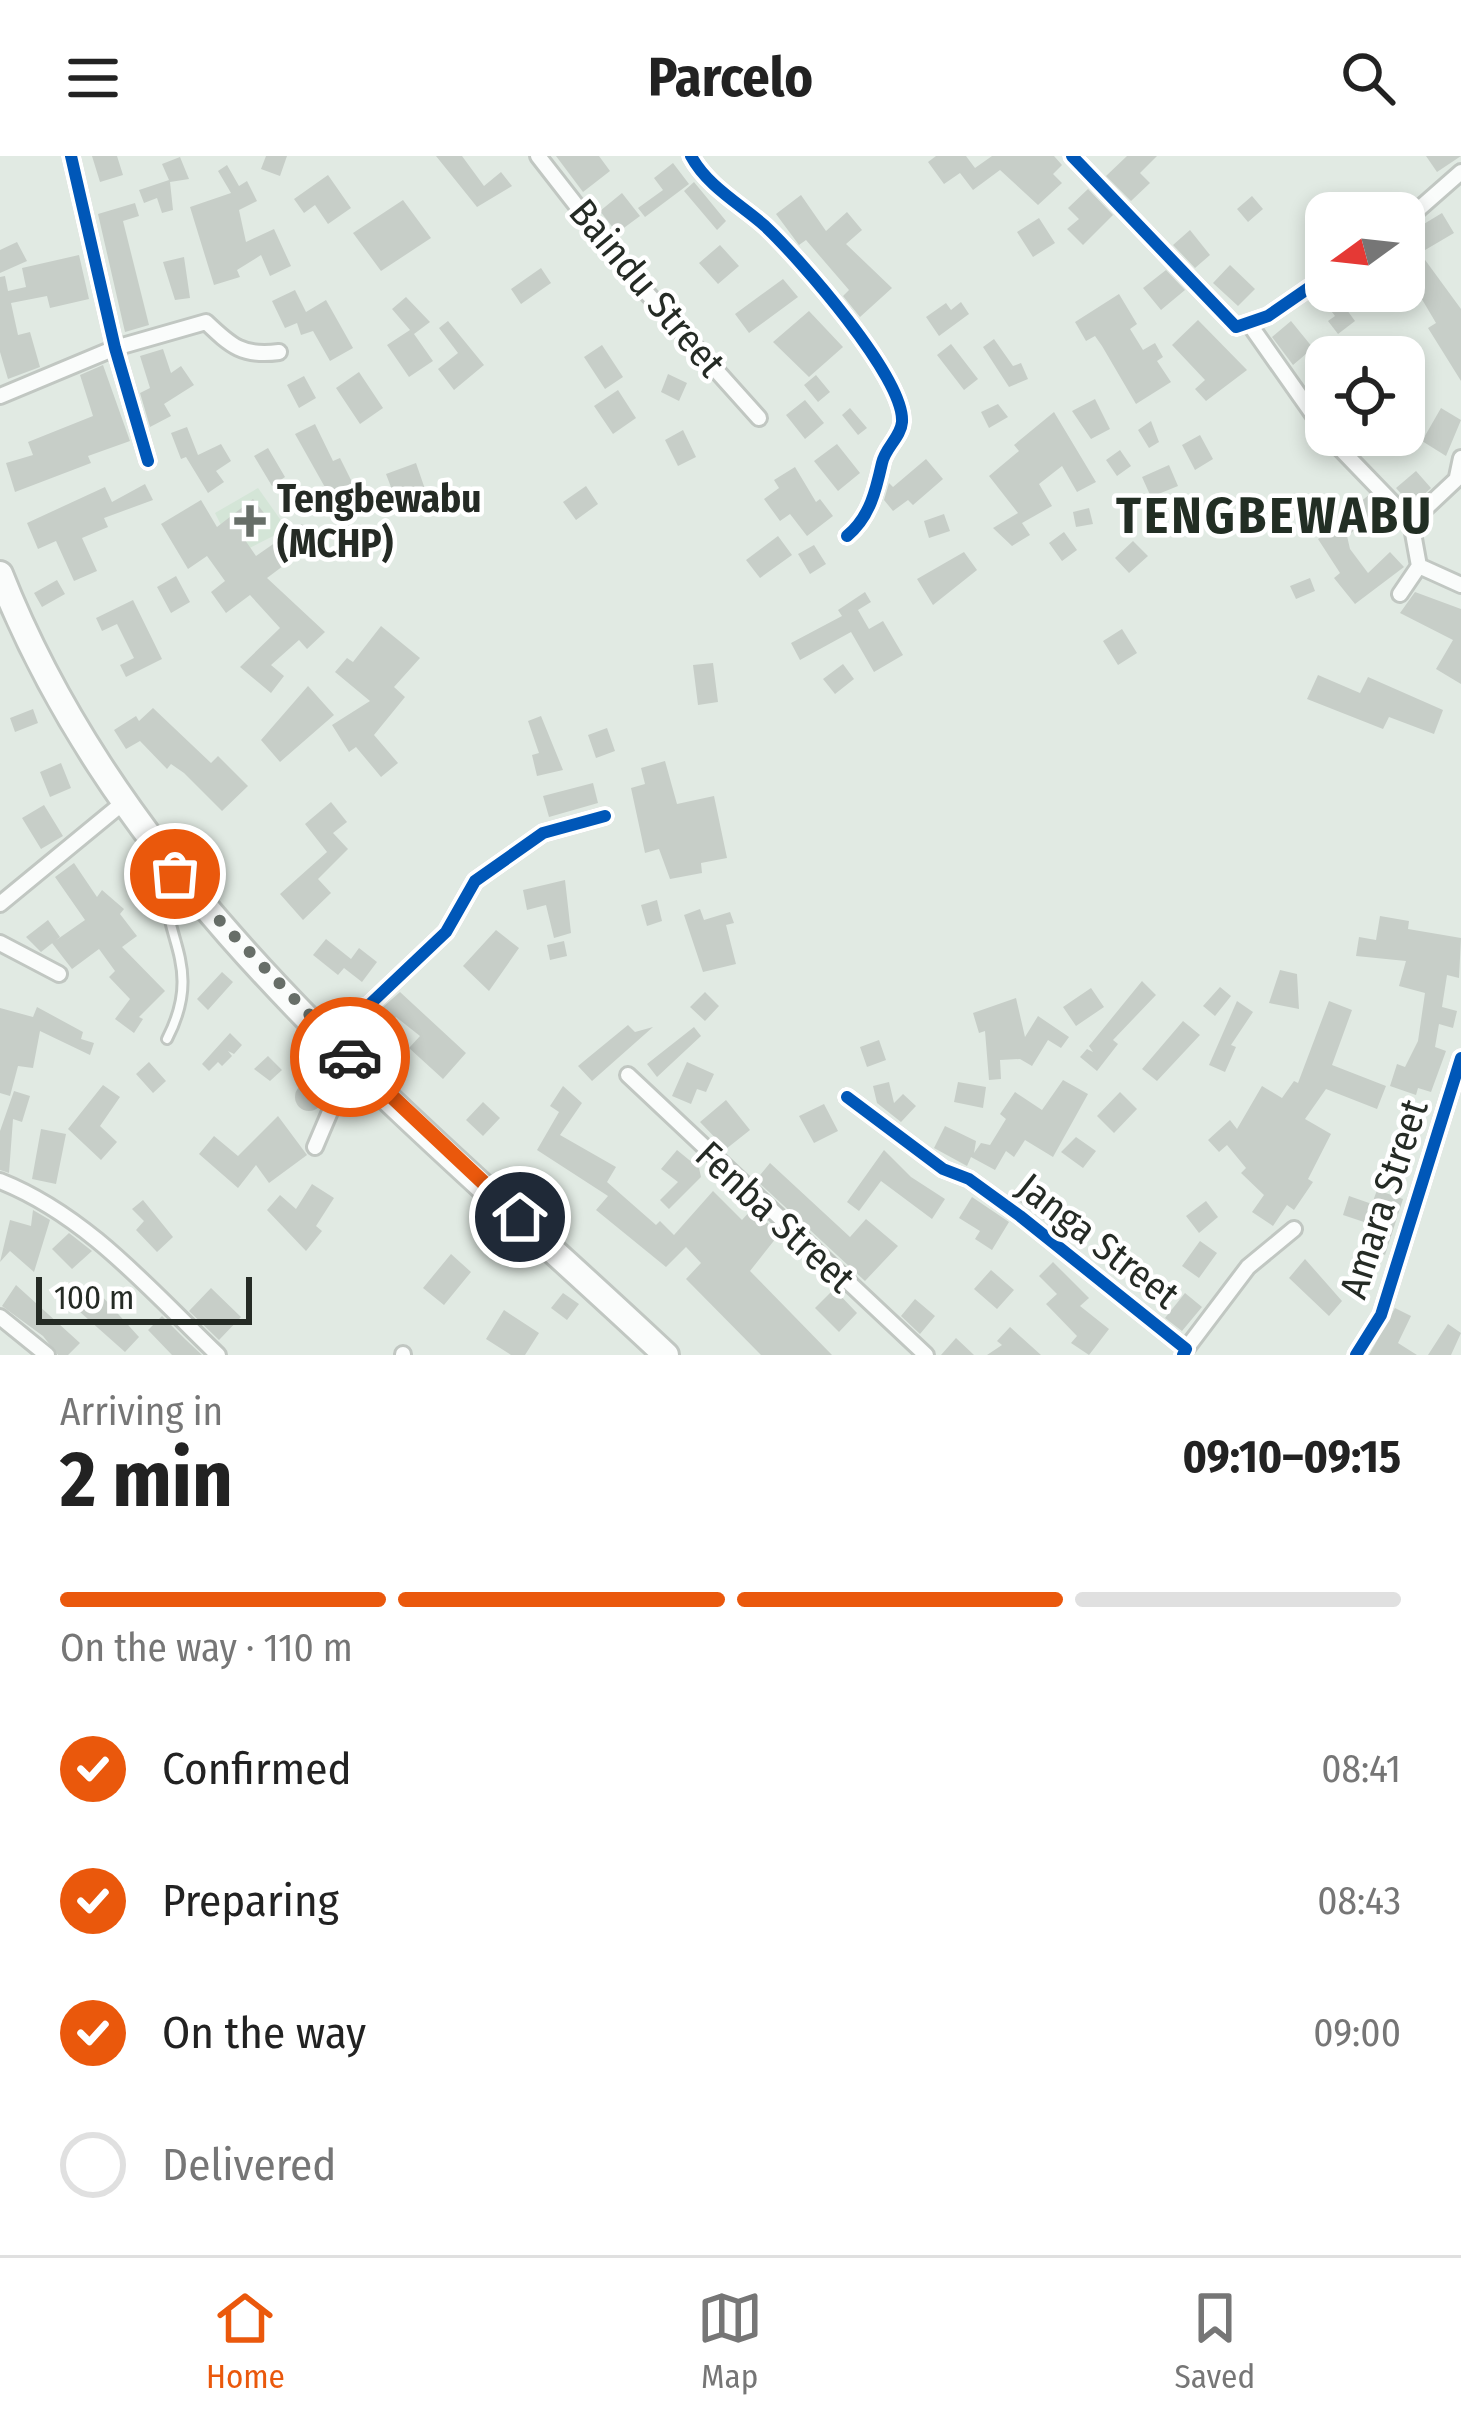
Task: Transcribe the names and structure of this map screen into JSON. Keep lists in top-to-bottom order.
{
  "streets": {
    "street": [
      "Baindu Street",
      "Amara Street",
      "Fenba Street",
      "Janga Street"
    ]
  },
  "districts": ["TENGBEWABU"],
  "places": {
    "health": ["Tengbewabu (MCHP)"]
  },
  "scale_bar": "100 m",
  "north": "left",
  "page": {
    "header": "Parcelo",
    "scale": "100 m",
    "heading": ["2 min", "Arriving in", "09:10–09:15"],
    "bar": "On the way · 110 m",
    "list": [
      ["Confirmed", "08:41"],
      ["Preparing", "08:43"],
      ["On the way", "09:00"],
      "Delivered"
    ],
    "tabs": ["Home", "Map", "Saved"]
  }
}
